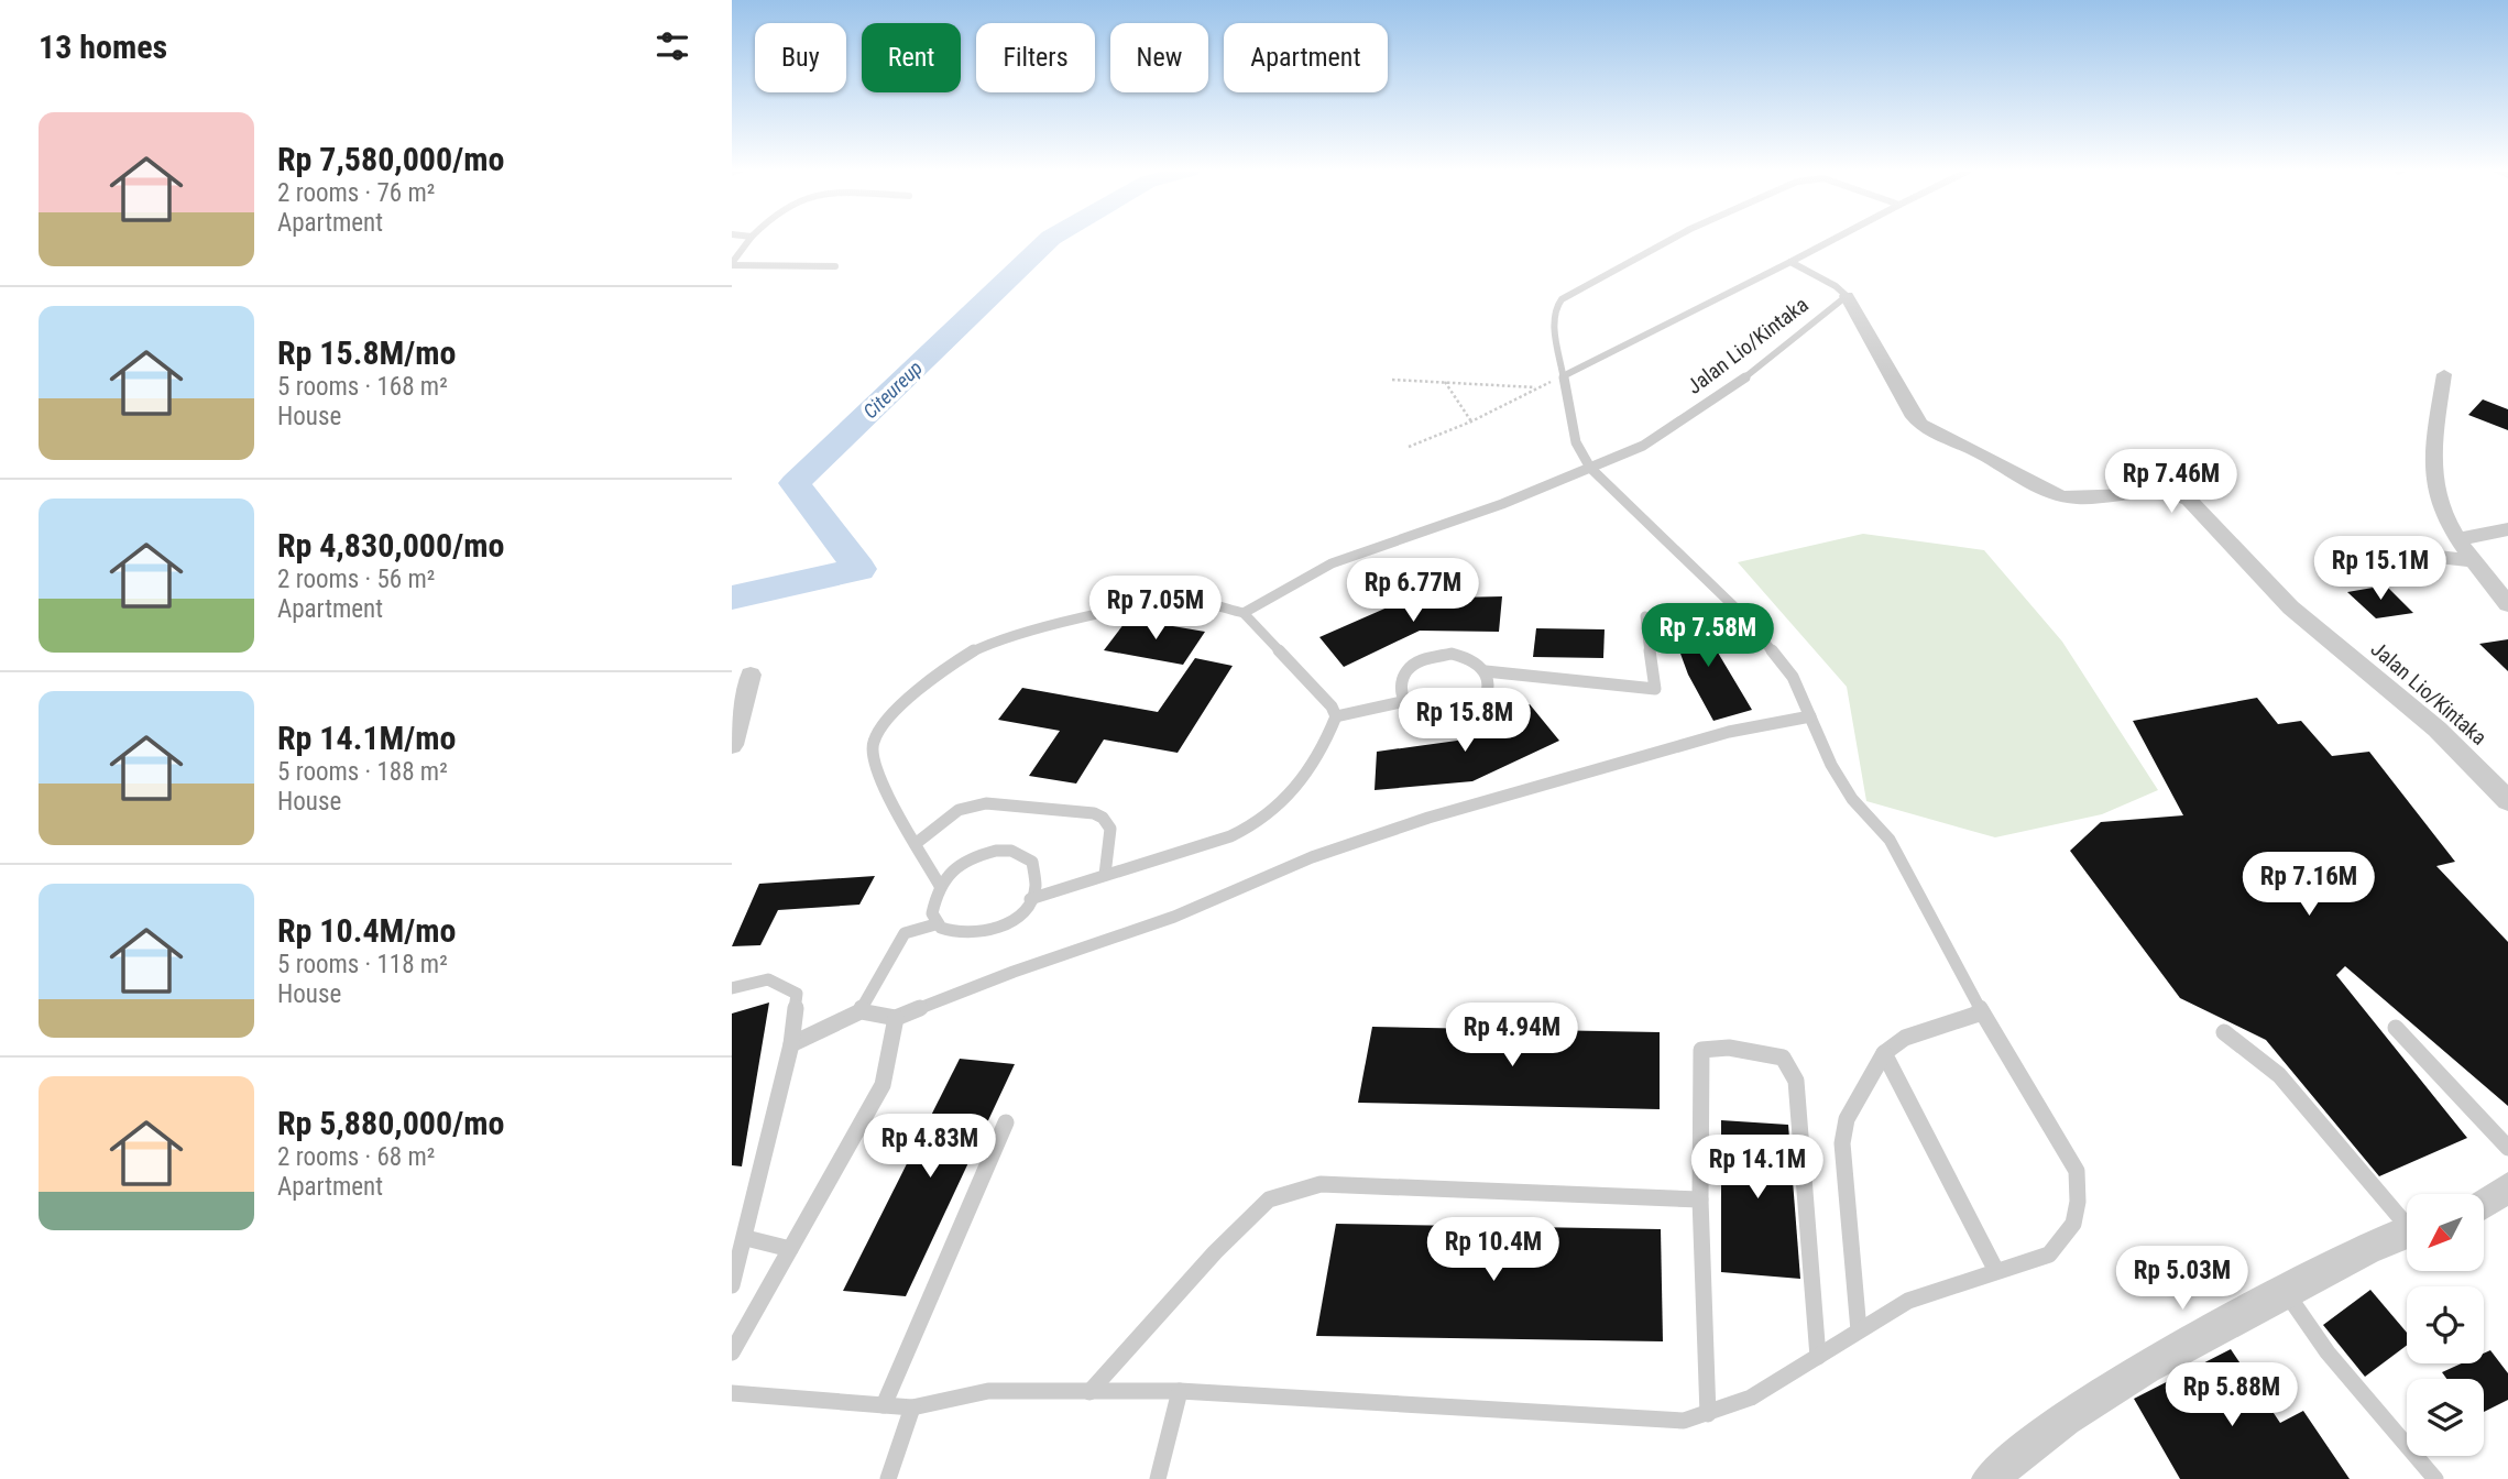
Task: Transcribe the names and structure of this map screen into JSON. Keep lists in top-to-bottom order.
{
  "streets": {
    "street": ["Jalan Lio/Kintaka"]
  },
  "water": ["Citeureup"],
  "north": "bottom left",
  "page": {
    "heading": "13 homes",
    "chip": [
      "Buy",
      "Rent",
      "Filters",
      "New",
      "Apartment"
    ],
    "list": [
      {
        "name": "Rp 7,580,000/mo",
        "note": "2 rooms · 76 m² · Apartment"
      },
      {
        "name": "Rp 15.8M/mo",
        "note": "5 rooms · 168 m² · House"
      },
      {
        "name": "Rp 4,830,000/mo",
        "note": "2 rooms · 56 m² · Apartment"
      },
      {
        "name": "Rp 14.1M/mo",
        "note": "5 rooms · 188 m² · House"
      },
      {
        "name": "Rp 10.4M/mo",
        "note": "5 rooms · 118 m² · House"
      },
      {
        "name": "Rp 5,880,000/mo",
        "note": "2 rooms · 68 m² · Apartment"
      }
    ],
    "price": [
      "Rp 7.46M",
      "Rp 15.1M",
      "Rp 6.77M",
      "Rp 7.05M",
      "Rp 7.58M",
      "Rp 15.8M",
      "Rp 7.16M",
      "Rp 4.94M",
      "Rp 4.83M",
      "Rp 14.1M",
      "Rp 10.4M",
      "Rp 5.03M",
      "Rp 5.88M"
    ]
  }
}
